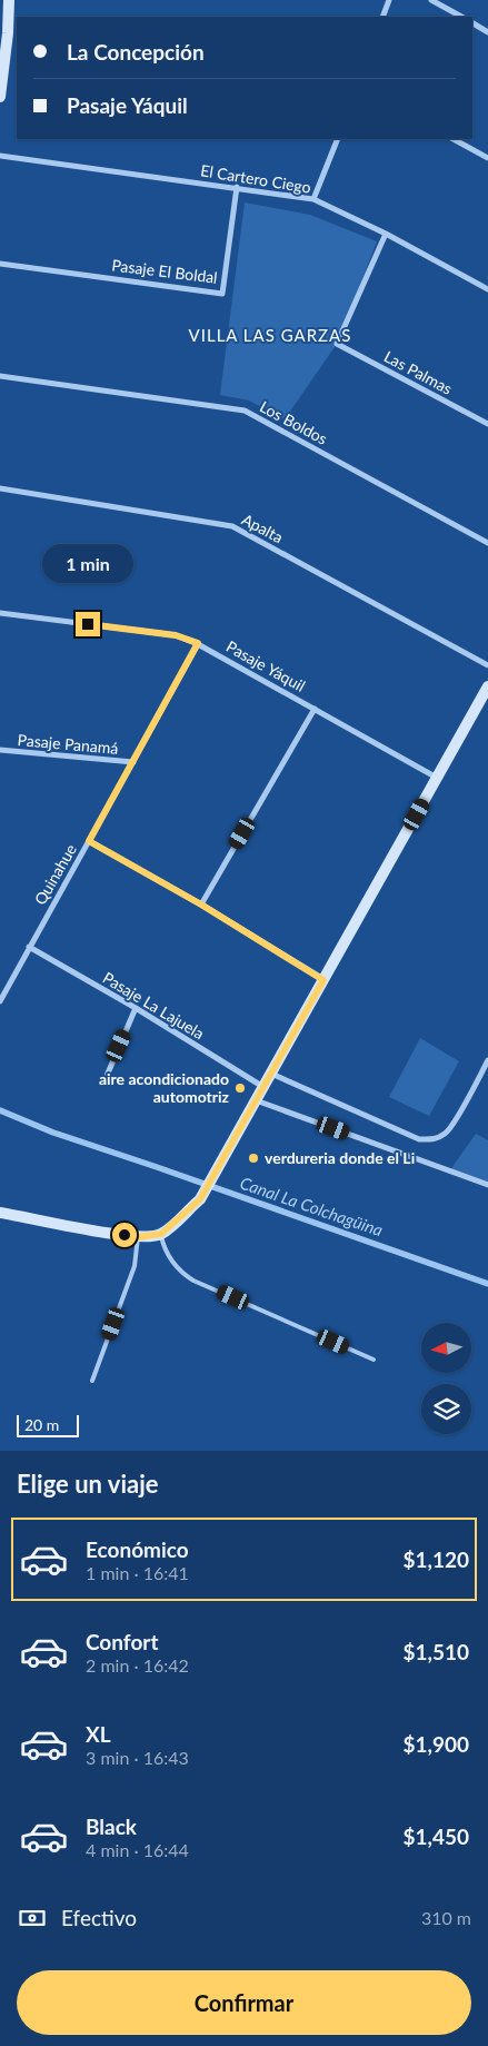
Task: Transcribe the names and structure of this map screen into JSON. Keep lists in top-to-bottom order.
{
  "streets": {
    "street": [
      "El Cartero Ciego",
      "Pasaje El Boldal",
      "Las Palmas",
      "Los Boldos",
      "Apalta",
      "Pasaje Yáquil",
      "Pasaje Panamá",
      "Quinahue",
      "Pasaje La Lajuela"
    ]
  },
  "crossings": [
    ["El Cartero Ciego", "Pasaje El Boldal"],
    ["El Cartero Ciego", "Las Palmas"],
    ["Pasaje Yáquil", "Quinahue"],
    ["Pasaje Panamá", "Quinahue"],
    ["Quinahue", "Pasaje La Lajuela"]
  ],
  "districts": ["VILLA LAS GARZAS"],
  "water": ["Canal La Colchagüina"],
  "places": ["aire acondicionado automotriz", "verdureria donde el Li"],
  "scale_bar": "20 m",
  "north": "left",
  "page": {
    "banner": ["La Concepción", "Pasaje Yáquil"],
    "bubble": "1 min",
    "scale": "20 m",
    "heading": "Elige un viaje",
    "list": [
      {
        "name": "Económico",
        "note": "1 min · 16:41",
        "value": "$1,120"
      },
      {
        "name": "Confort",
        "note": "2 min · 16:42",
        "value": "$1,510"
      },
      {
        "name": "XL",
        "note": "3 min · 16:43",
        "value": "$1,900"
      },
      {
        "name": "Black",
        "note": "4 min · 16:44",
        "value": "$1,450"
      }
    ],
    "pay": ["Efectivo", "310 m"],
    "buttons": "Confirmar"
  }
}
